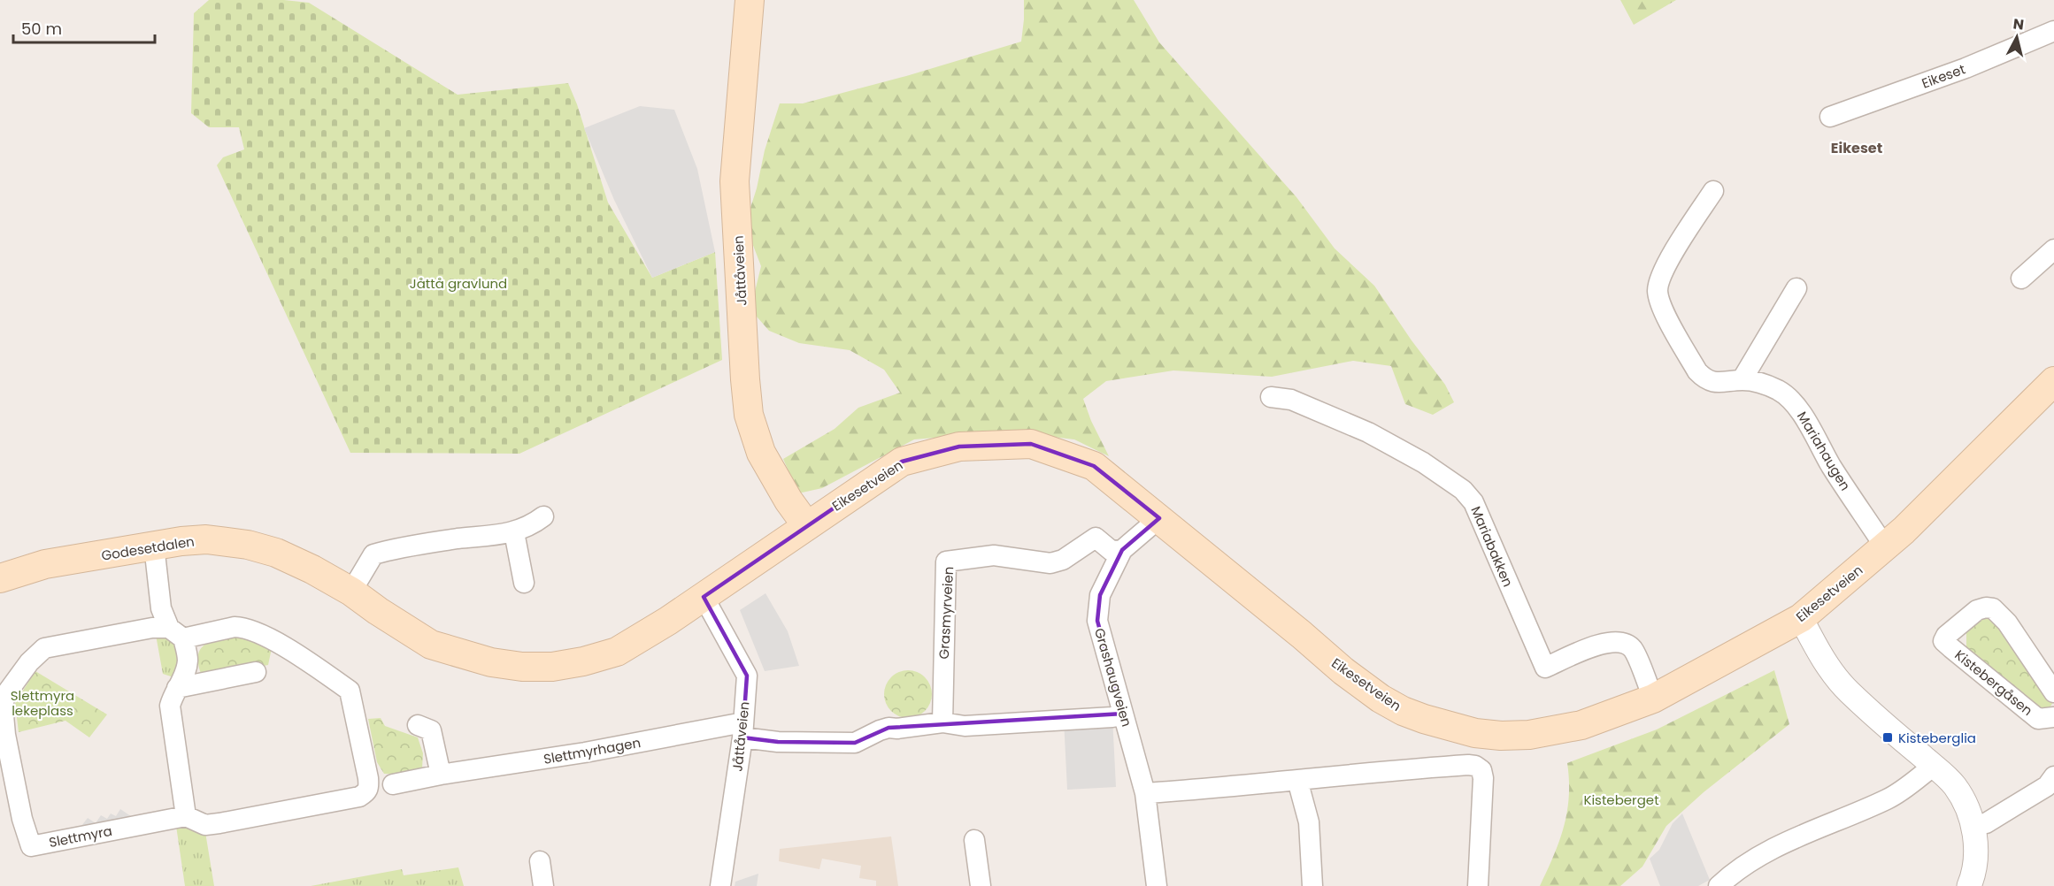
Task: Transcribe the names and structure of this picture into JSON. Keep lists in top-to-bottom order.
{
  "streets": {
    "main road": ["Jåttåveien", "Eikesetveien", "Godesetdalen"],
    "street": [
      "Eikeset",
      "Mariahaugen",
      "Mariabakken",
      "Grasmyrveien",
      "Grashaugveien",
      "Kistebergåsen",
      "Slettmyrhagen",
      "Slettmyra"
    ]
  },
  "crossings": [
    ["Jåttåveien", "Eikesetveien"],
    ["Jåttåveien", "Godesetdalen"],
    ["Jåttåveien", "Slettmyrhagen"],
    ["Mariahaugen", "Eikesetveien"],
    ["Eikesetveien", "Mariabakken"],
    ["Eikesetveien", "Godesetdalen"],
    ["Eikesetveien", "Grashaugveien"],
    ["Grasmyrveien", "Grashaugveien"],
    ["Grasmyrveien", "Slettmyrhagen"]
  ],
  "districts": ["Eikeset"],
  "parks": ["Jåttå gravlund", "Slettmyra lekeplass", "Kisteberget"],
  "places": {
    "transit": ["Kisteberglia"]
  },
  "scale_bar": "50 m",
  "north": "top"
}
